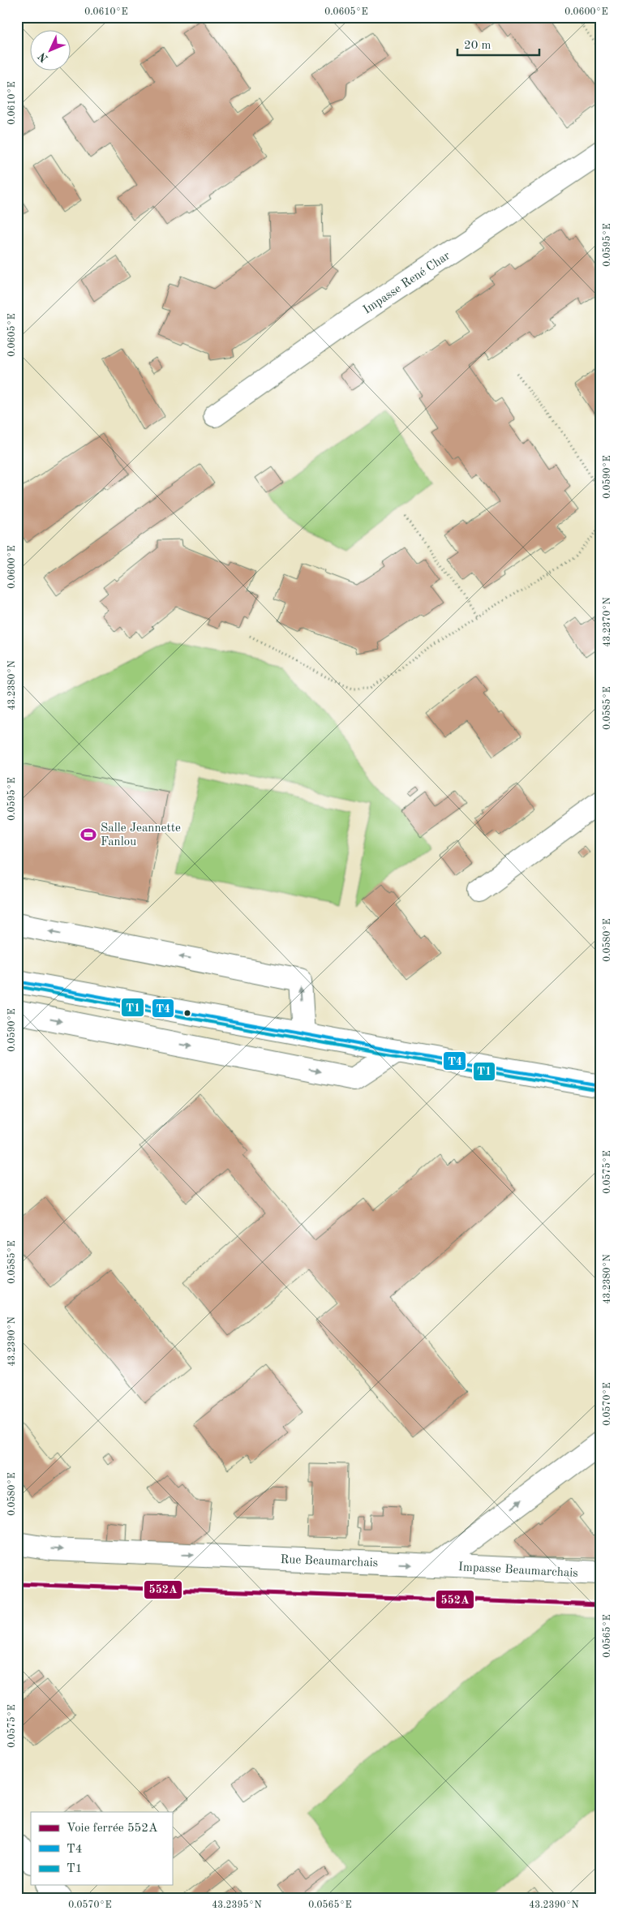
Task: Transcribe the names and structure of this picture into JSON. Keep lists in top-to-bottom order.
{
  "streets": {
    "street": ["Impasse René Char", "Rue Beaumarchais", "Impasse Beaumarchais"]
  },
  "crossings": [
    ["Rue Beaumarchais", "Impasse Beaumarchais"]
  ],
  "one_way": ["Rue Beaumarchais"],
  "places": {
    "sports": ["Salle Jeannette Fanlou"]
  },
  "lines": ["transit line T4", "transit line T1", "rail line 552A"],
  "legend": ["Voie ferrée 552A", "T4", "T1"],
  "scale_bar": "20 m",
  "north": "bottom left",
  "coordinates": [
    "0.0610°E",
    "0.0605°E",
    "0.0600°E",
    "0.0595°E",
    "0.0590°E",
    "43.2370°N",
    "43.2380°N",
    "0.0585°E",
    "0.0580°E",
    "0.0575°E",
    "43.2390°N",
    "0.0570°E",
    "0.0565°E",
    "43.2395°N"
  ]
}
